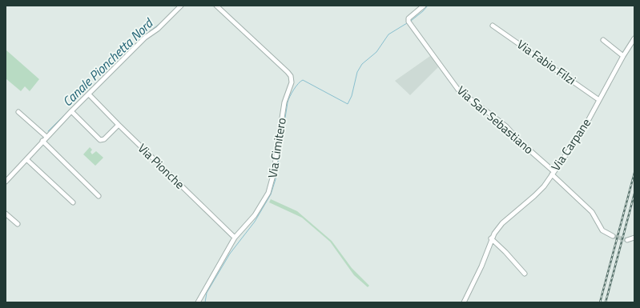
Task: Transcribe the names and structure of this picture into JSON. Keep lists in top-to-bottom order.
{
  "streets": {
    "street": [
      "Via Fabio Filzi",
      "Via San Sebastiano",
      "Via Carpane",
      "Via Cimitero",
      "Via Pionche"
    ]
  },
  "crossings": [
    ["Via Fabio Filzi", "Via Carpane"],
    ["Via San Sebastiano", "Via Carpane"],
    ["Via Cimitero", "Via Pionche"]
  ],
  "water": ["Canale Pionchetta Nord"]
}
